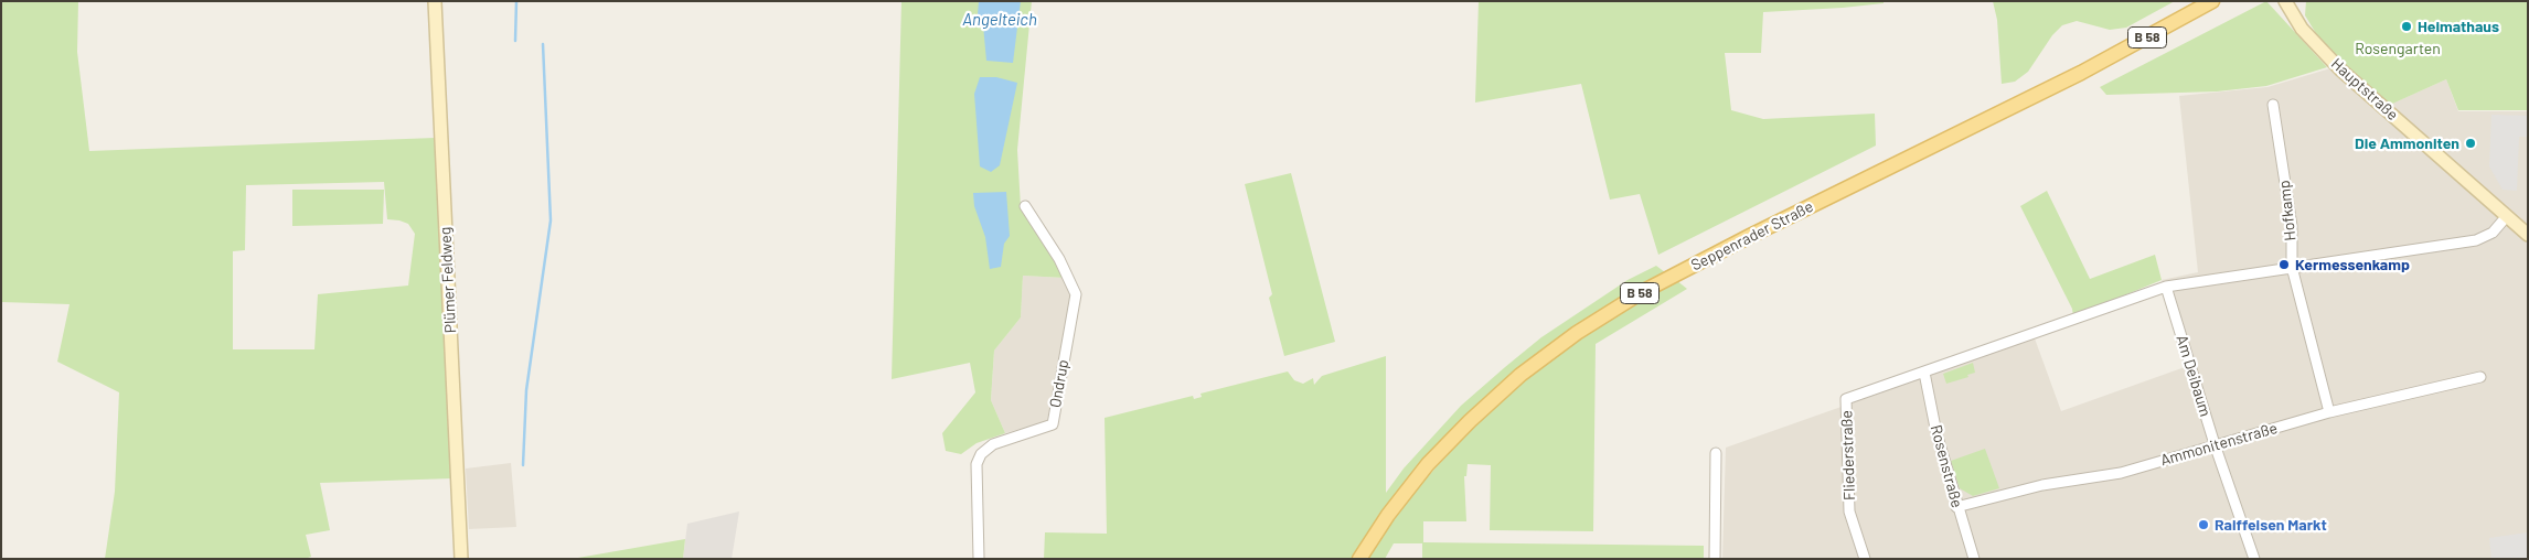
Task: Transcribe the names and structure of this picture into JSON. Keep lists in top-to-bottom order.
{
  "streets": {
    "main road": ["B 58", "Seppenrader Straße"],
    "street": [
      "Hauptstraße",
      "Hofkamp",
      "Plümer Feldweg",
      "Am Deibaum",
      "Ondrup",
      "Ammonitenstraße",
      "Fliederstraße",
      "Rosenstraße"
    ]
  },
  "crossings": [
    ["Hofkamp", "Ammonitenstraße"],
    ["Am Deibaum", "Ammonitenstraße"],
    ["Ammonitenstraße", "Rosenstraße"],
    ["Fliederstraße", "Rosenstraße"]
  ],
  "water": ["Angelteich"],
  "parks": ["Rosengarten"],
  "places": [
    "Heimathaus",
    "Die Ammoniten",
    "Kermessenkamp",
    "Raiffeisen Markt"
  ]
}
